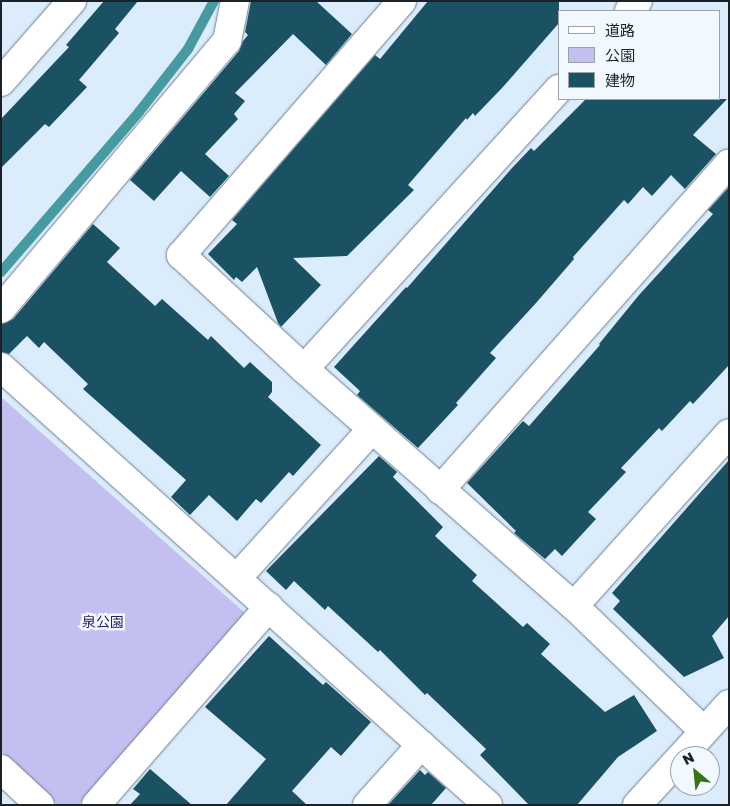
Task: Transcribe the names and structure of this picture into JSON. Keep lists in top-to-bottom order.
{
  "parks": ["泉公園"],
  "legend": ["道路", "公園", "建物"],
  "north": "top left"
}
